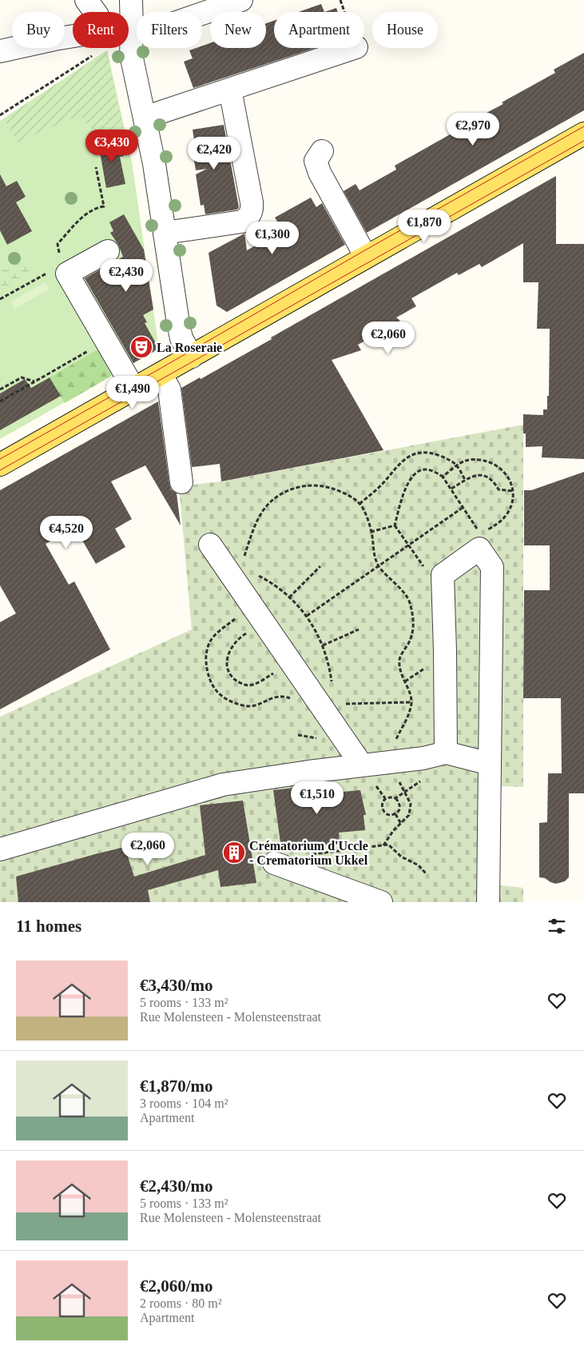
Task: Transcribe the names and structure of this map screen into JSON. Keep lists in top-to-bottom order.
{
  "places": {
    "theatre": ["La Roseraie"],
    "building": ["Crématorium d'Uccle - Crematorium Ukkel"]
  },
  "page": {
    "chip": [
      "Buy",
      "Rent",
      "Filters",
      "New",
      "Apartment",
      "House"
    ],
    "price": [
      "€2,970",
      "€3,430",
      "€2,420",
      "€1,870",
      "€1,300",
      "€2,430",
      "€2,060",
      "€1,490",
      "€4,520",
      "€1,510",
      "€2,060"
    ],
    "heading": "11 homes",
    "list": [
      {
        "name": "€3,430/mo",
        "note": "5 rooms · 133 m² · Rue Molensteen - Molensteenstraat"
      },
      {
        "name": "€1,870/mo",
        "note": "3 rooms · 104 m² · Apartment"
      },
      {
        "name": "€2,430/mo",
        "note": "5 rooms · 133 m² · Rue Molensteen - Molensteenstraat"
      },
      {
        "name": "€2,060/mo",
        "note": "2 rooms · 80 m² · Apartment"
      }
    ]
  }
}
